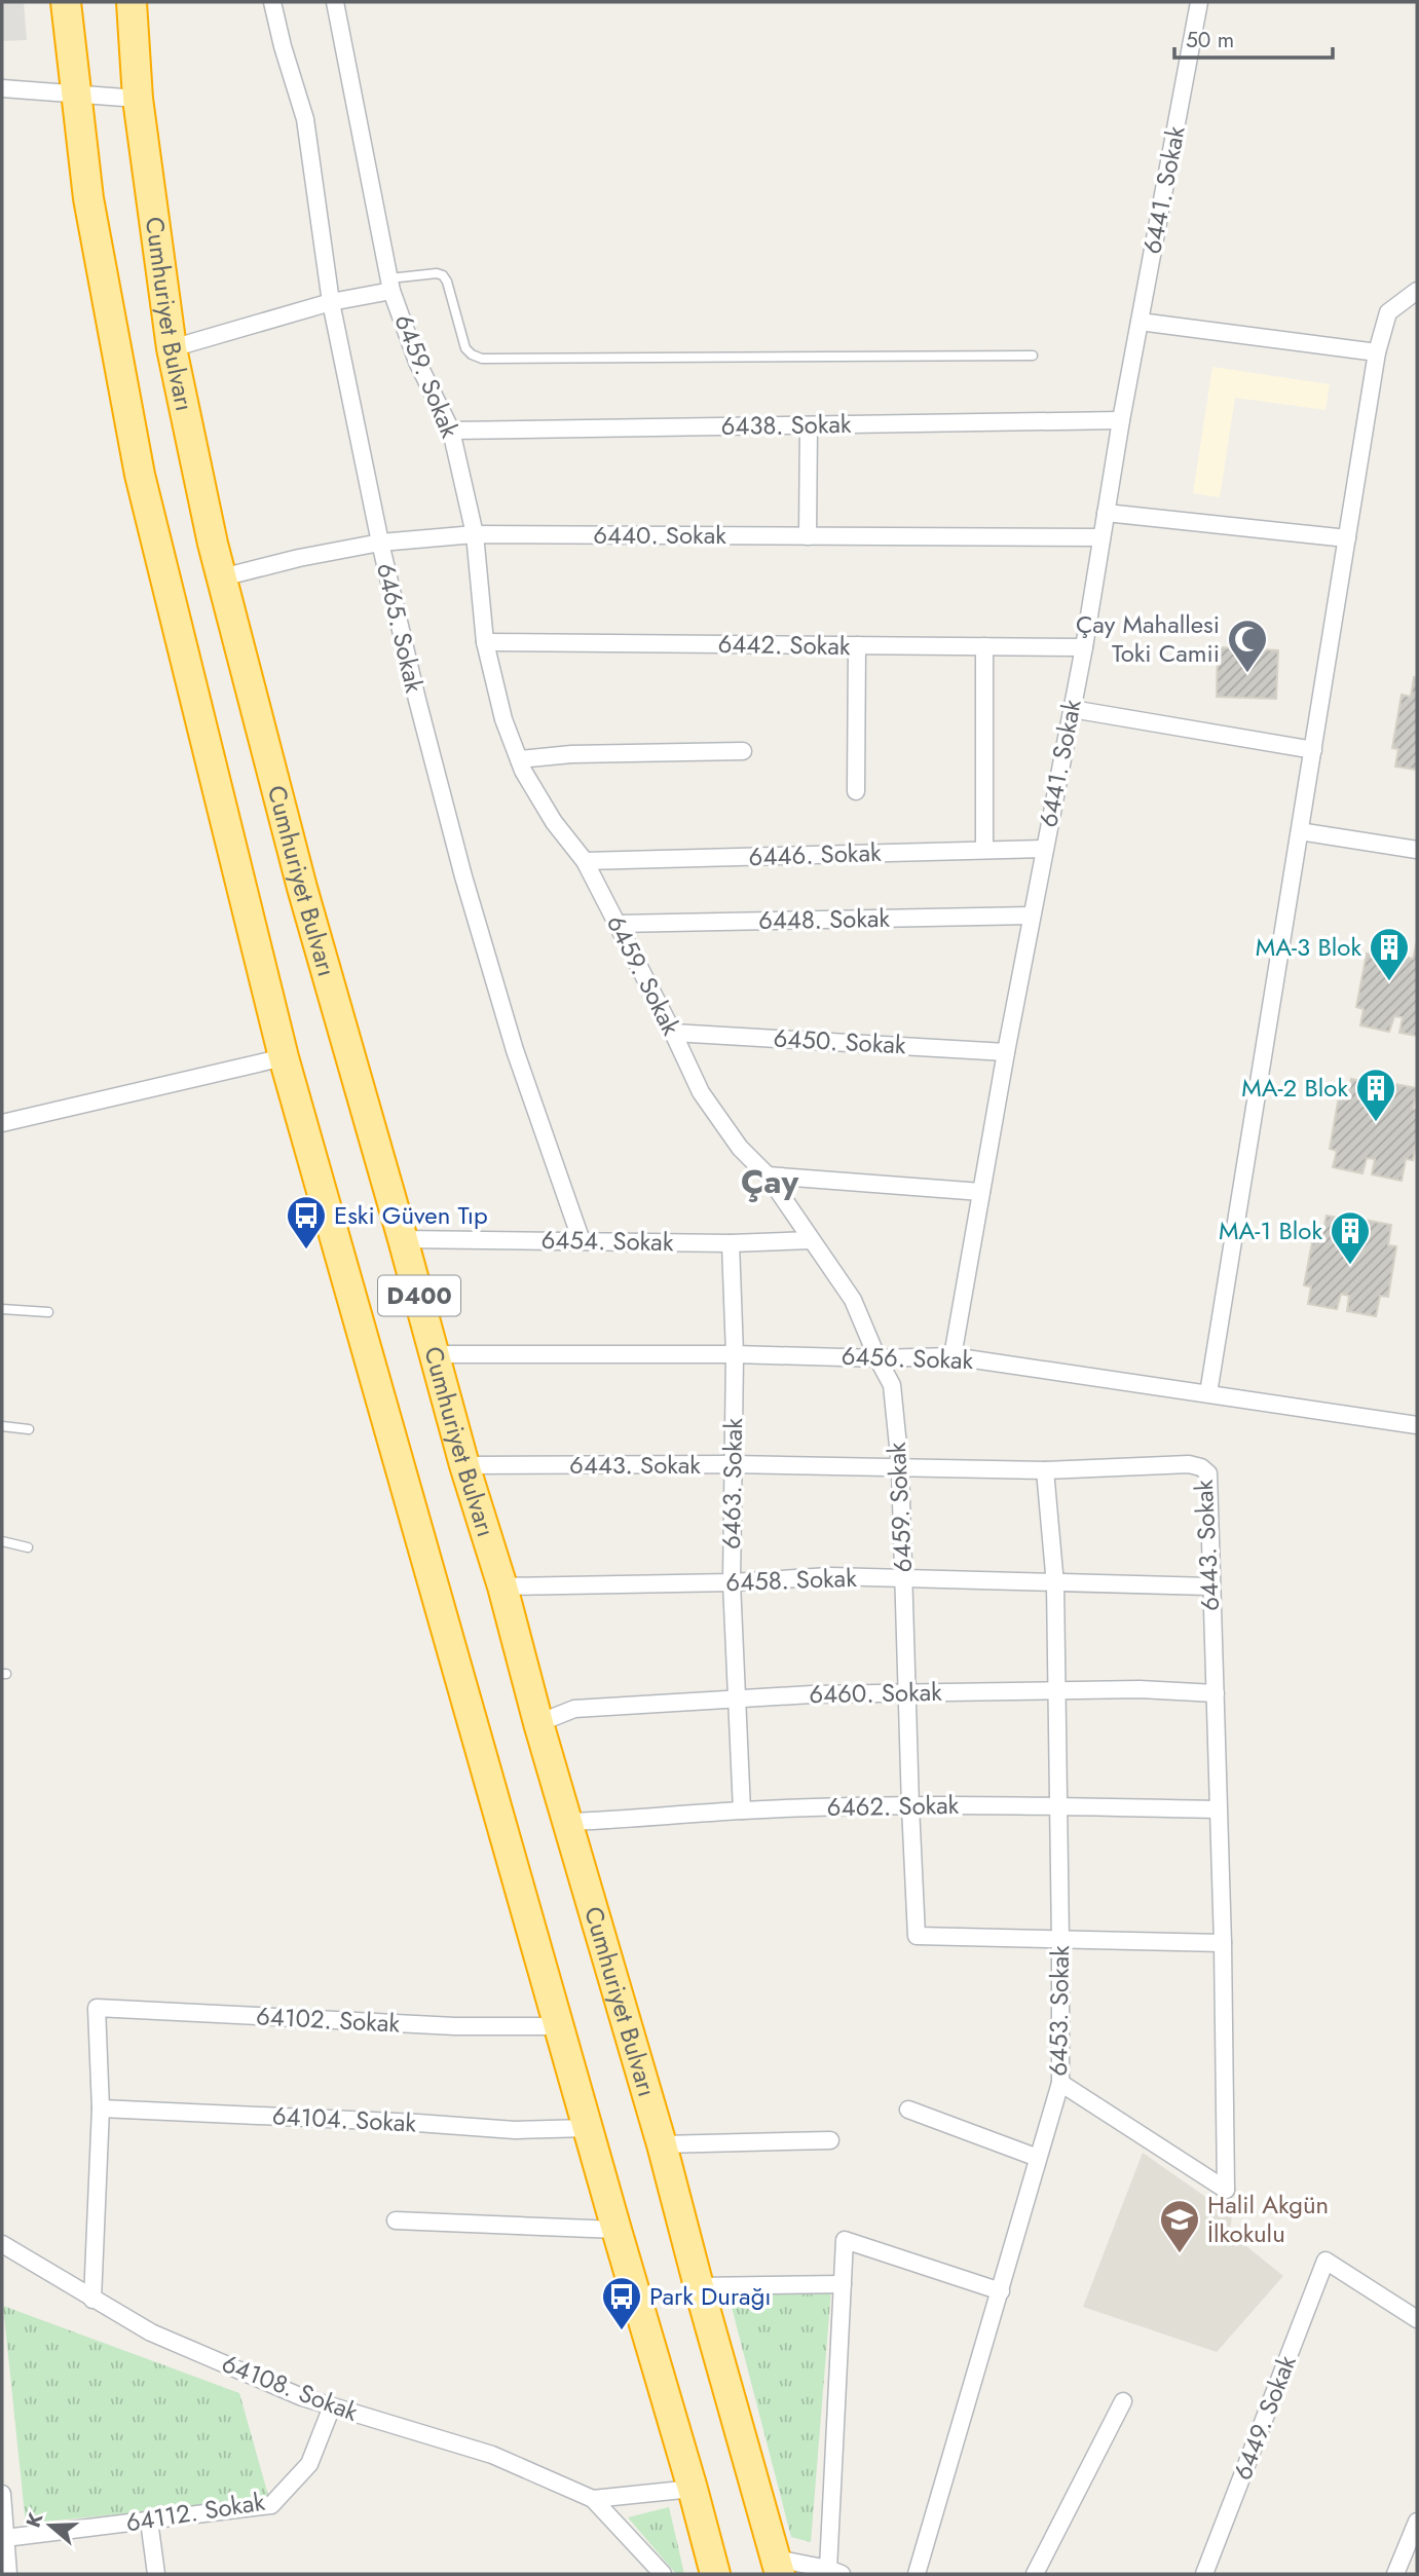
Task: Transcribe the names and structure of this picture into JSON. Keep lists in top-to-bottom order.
{
  "streets": {
    "highway": ["Cumhuriyet Bulvarı", "D400"],
    "street": [
      "6441. Sokak",
      "6459. Sokak",
      "6438. Sokak",
      "6440. Sokak",
      "6465. Sokak",
      "6442. Sokak",
      "6446. Sokak",
      "6448. Sokak",
      "6450. Sokak",
      "6454. Sokak",
      "6456. Sokak",
      "6443. Sokak",
      "6463. Sokak",
      "6458. Sokak",
      "6460. Sokak",
      "6462. Sokak",
      "6453. Sokak",
      "64102. Sokak",
      "64104. Sokak",
      "64108. Sokak",
      "6449. Sokak",
      "64112. Sokak"
    ]
  },
  "crossings": [
    ["6441. Sokak", "6438. Sokak"],
    ["6441. Sokak", "6440. Sokak"],
    ["6441. Sokak", "6442. Sokak"],
    ["6441. Sokak", "6446. Sokak"],
    ["6441. Sokak", "6448. Sokak"],
    ["6441. Sokak", "6450. Sokak"],
    ["6441. Sokak", "6456. Sokak"],
    ["Cumhuriyet Bulvarı", "6440. Sokak"],
    ["Cumhuriyet Bulvarı", "6454. Sokak"],
    ["Cumhuriyet Bulvarı", "6456. Sokak"],
    ["Cumhuriyet Bulvarı", "6443. Sokak"],
    ["Cumhuriyet Bulvarı", "6458. Sokak"],
    ["Cumhuriyet Bulvarı", "6460. Sokak"],
    ["Cumhuriyet Bulvarı", "6462. Sokak"],
    ["6459. Sokak", "6438. Sokak"],
    ["6459. Sokak", "6440. Sokak"],
    ["6459. Sokak", "6442. Sokak"],
    ["6459. Sokak", "6446. Sokak"],
    ["6459. Sokak", "6448. Sokak"],
    ["6459. Sokak", "6450. Sokak"],
    ["6459. Sokak", "6454. Sokak"],
    ["6459. Sokak", "6456. Sokak"],
    ["6459. Sokak", "6443. Sokak"],
    ["6459. Sokak", "6458. Sokak"],
    ["6459. Sokak", "6460. Sokak"],
    ["6459. Sokak", "6462. Sokak"],
    ["6459. Sokak", "6453. Sokak"],
    ["6440. Sokak", "6465. Sokak"],
    ["6465. Sokak", "6454. Sokak"],
    ["6454. Sokak", "6463. Sokak"],
    ["D400", "64102. Sokak"],
    ["D400", "64104. Sokak"],
    ["6456. Sokak", "6463. Sokak"],
    ["6443. Sokak", "6463. Sokak"],
    ["6443. Sokak", "6458. Sokak"],
    ["6443. Sokak", "6460. Sokak"],
    ["6443. Sokak", "6462. Sokak"],
    ["6443. Sokak", "6453. Sokak"],
    ["6463. Sokak", "6458. Sokak"],
    ["6463. Sokak", "6460. Sokak"],
    ["6463. Sokak", "6462. Sokak"],
    ["6458. Sokak", "6453. Sokak"],
    ["6460. Sokak", "6453. Sokak"],
    ["6462. Sokak", "6453. Sokak"],
    ["64102. Sokak", "64104. Sokak"],
    ["64108. Sokak", "64112. Sokak"]
  ],
  "districts": ["Çay"],
  "places": {
    "mosque": ["Çay Mahallesi Toki Camii"],
    "building": ["MA-3 Blok", "MA-2 Blok", "MA-1 Blok"],
    "bus stop": ["Eski Güven Tıp", "Park Durağı"],
    "school or university": ["Halil Akgün İlkokulu"]
  },
  "scale_bar": "50 m",
  "north": "left"
}
